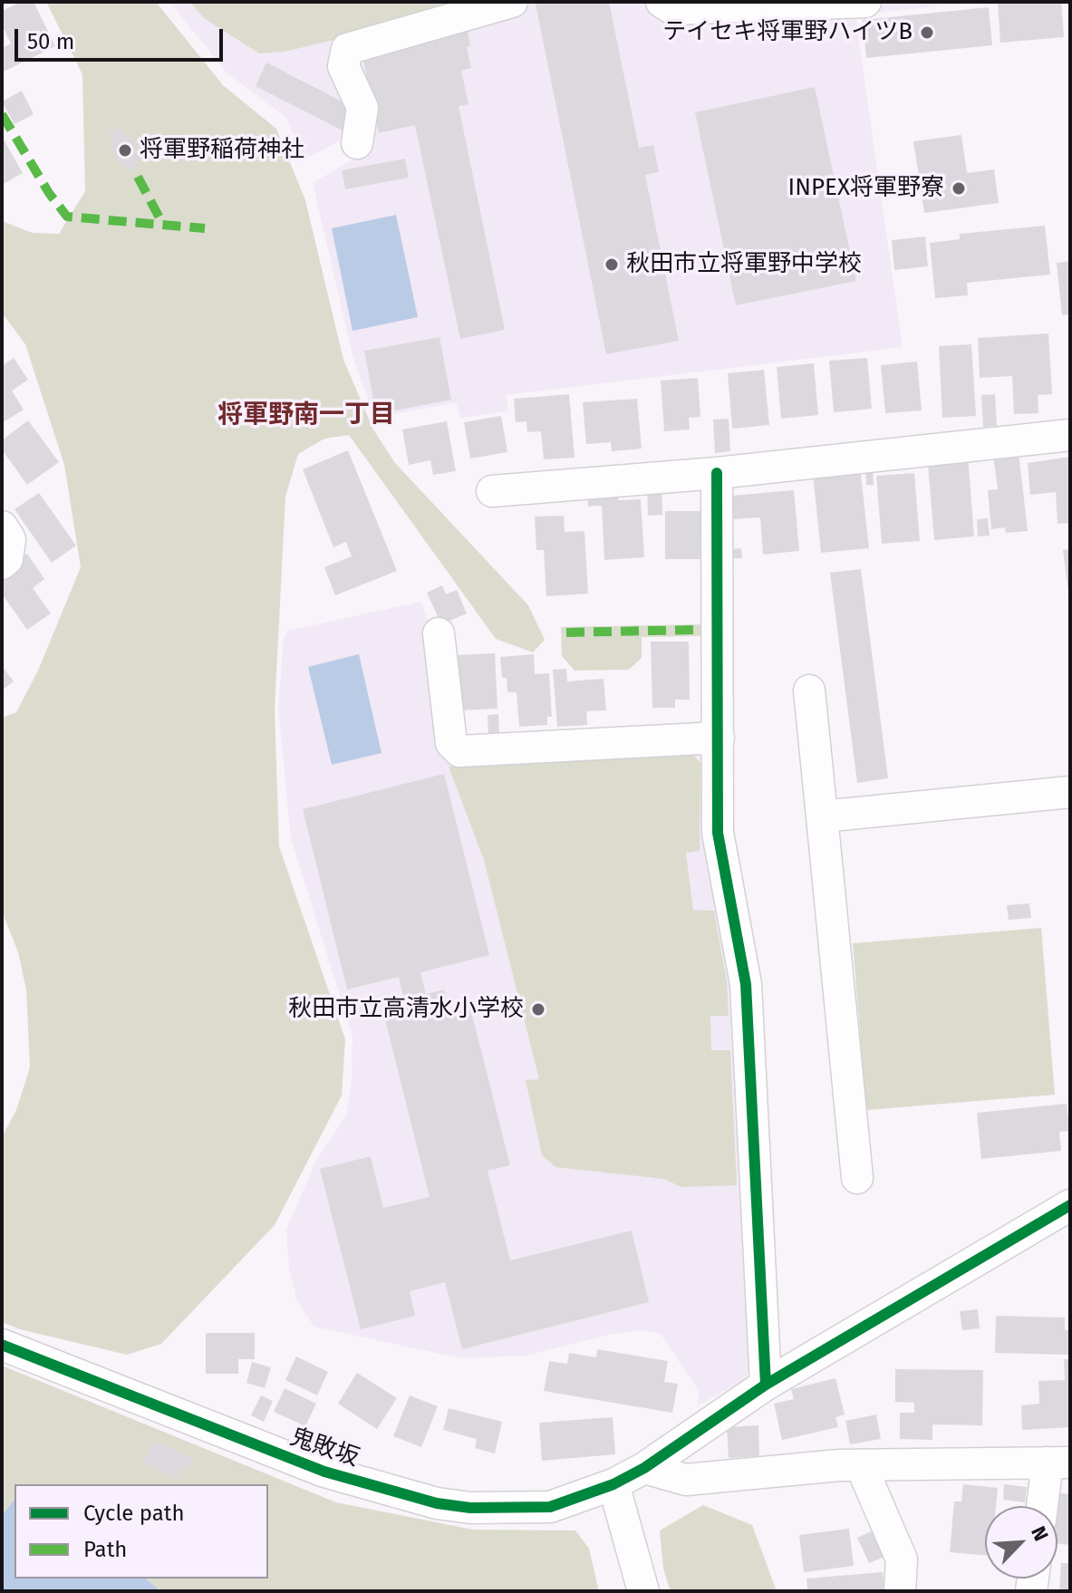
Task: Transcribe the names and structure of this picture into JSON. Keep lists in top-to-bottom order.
{
  "streets": {
    "street": ["鬼敗坂"]
  },
  "districts": ["将軍野南一丁目"],
  "places": [
    "テイセキ将軍野ハイツB",
    "将軍野稲荷神社",
    "INPEX将軍野寮",
    "秋田市立将軍野中学校",
    "秋田市立高清水小学校"
  ],
  "legend": ["Cycle path", "Path"],
  "scale_bar": "50 m",
  "north": "top right"
}
